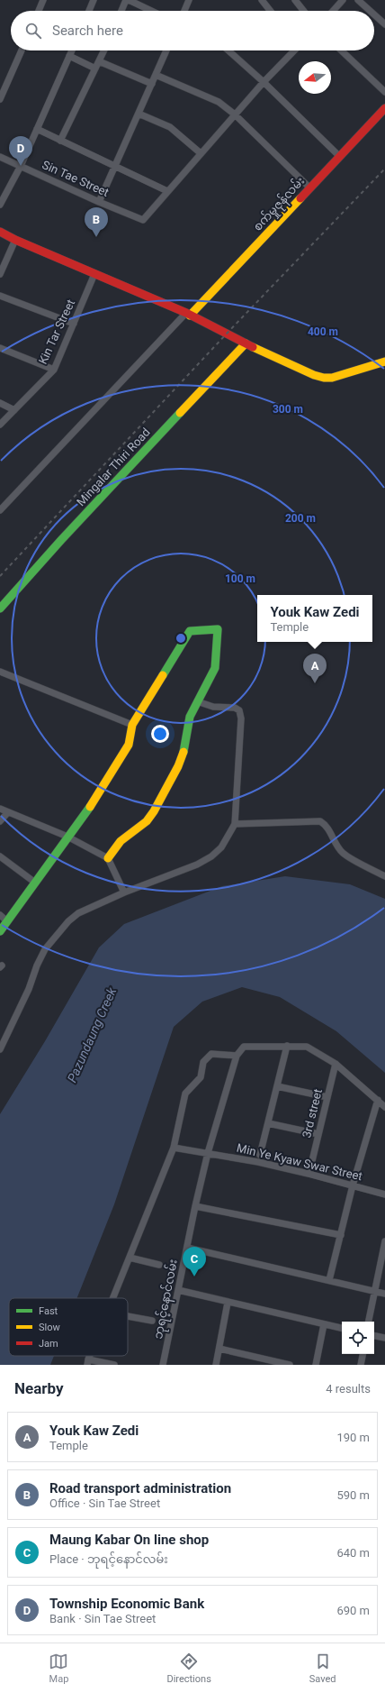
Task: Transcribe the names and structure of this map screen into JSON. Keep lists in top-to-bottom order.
{
  "streets": {
    "street": [
      "Sin Tae Street",
      "စက်မှုဇုန်လမ်း",
      "Kin Tar Street",
      "Mingalar Thiri Road",
      "3rd street",
      "Min Ye Kyaw Swar Street",
      "ဘုရင့်နောင်လမ်း"
    ]
  },
  "crossings": [
    ["Min Ye Kyaw Swar Street", "ဘုရင့်နောင်လမ်း"]
  ],
  "water": ["Pazundaung Creek"],
  "legend": ["Fast", "Slow", "Jam"],
  "north": "left",
  "page": {
    "search": "Search here",
    "pins": [
      "D",
      "B",
      "A",
      "C"
    ],
    "popup": ["Youk Kaw Zedi", "Temple"],
    "heading": ["Nearby", "4 results"],
    "list": [
      {
        "mark": "A",
        "name": "Youk Kaw Zedi",
        "note": "Temple",
        "value": "190 m"
      },
      {
        "mark": "B",
        "name": "Road transport administration",
        "note": "Office · Sin Tae Street",
        "value": "590 m"
      },
      {
        "mark": "C",
        "name": "Maung Kabar On line shop",
        "note": "Place · ဘုရင့်နောင်လမ်း",
        "value": "640 m"
      },
      {
        "mark": "D",
        "name": "Township Economic Bank",
        "note": "Bank · Sin Tae Street",
        "value": "690 m"
      }
    ],
    "nav": ["Map", "Directions", "Saved"]
  },
  "rings": [
    "400 m",
    "300 m",
    "200 m",
    "100 m"
  ]
}
